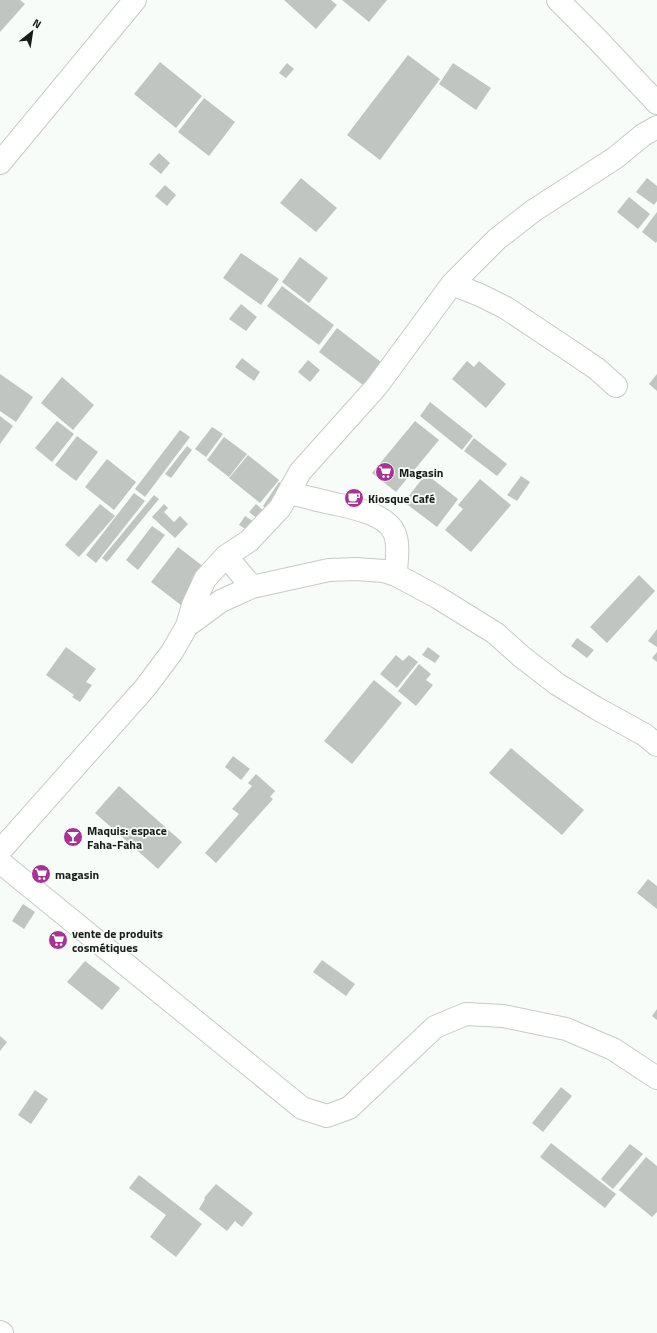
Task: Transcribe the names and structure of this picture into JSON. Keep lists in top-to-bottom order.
{
  "places": {
    "supermarket": ["Magasin", "magasin", "vente de produits cosmétiques"],
    "cafe": ["Kiosque Café"],
    "bar": ["Maquis: espace Faha-Faha"]
  },
  "north": "top right"
}
